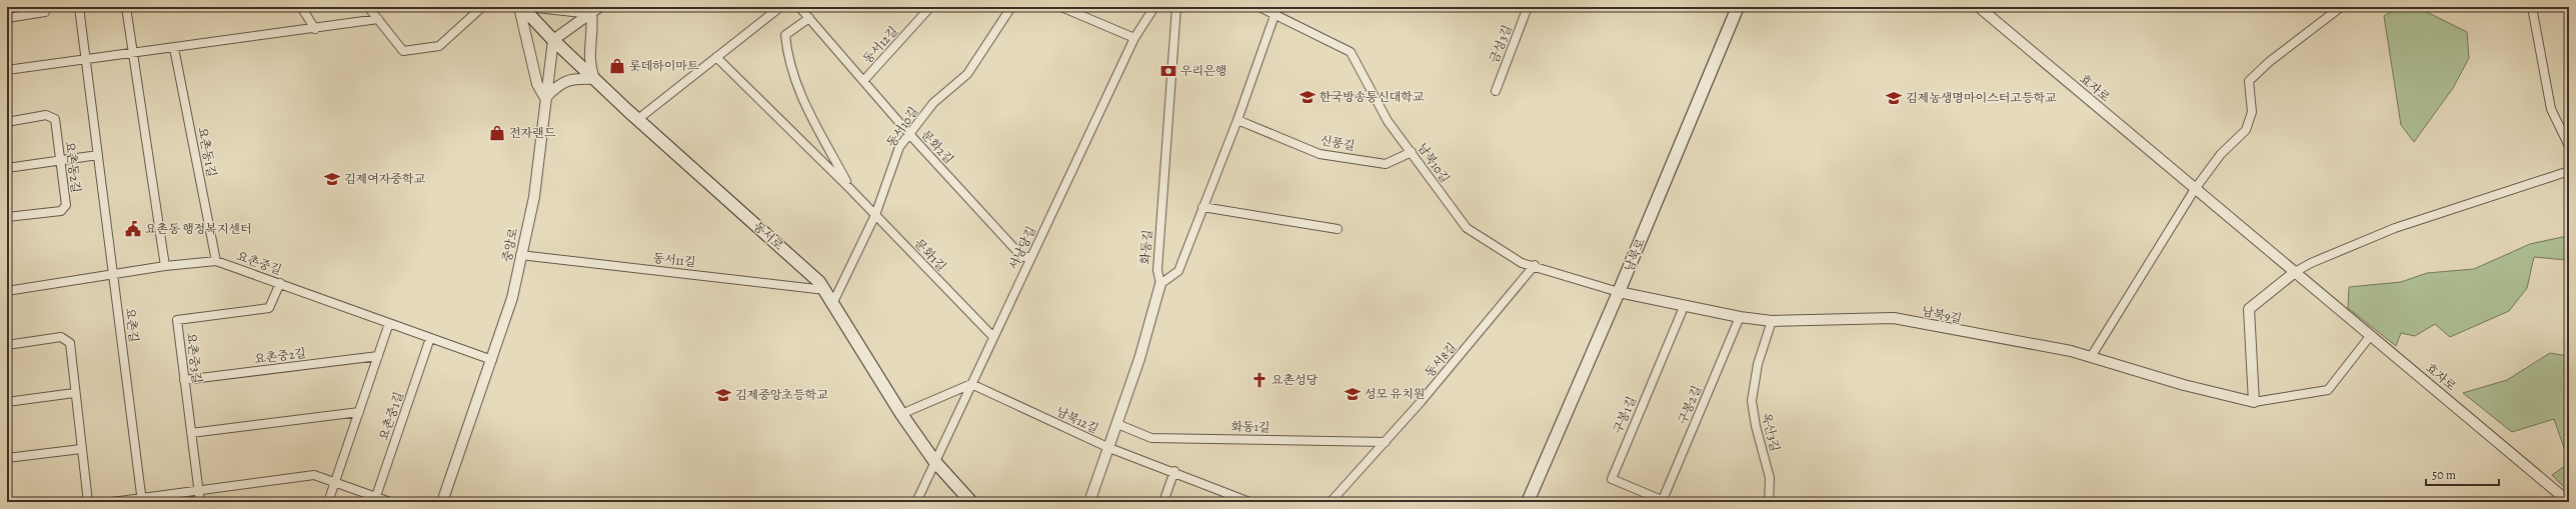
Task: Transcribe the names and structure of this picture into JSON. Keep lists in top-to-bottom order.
{
  "streets": {
    "main road": ["동서로", "남북로"],
    "street": [
      "금성3길",
      "동서12길",
      "효자로",
      "동서10길",
      "신풍길",
      "문화2길",
      "요촌동1길",
      "남북10길",
      "요촌동2길",
      "중앙로",
      "화동길",
      "서낭당길",
      "문화1길",
      "동서11길",
      "요촌중길",
      "남북9길",
      "요촌길",
      "요촌중2길",
      "요촌중3길",
      "동서8길",
      "구봉2길",
      "구봉1길",
      "요촌중1길",
      "남북12길",
      "화동1길",
      "옥산3길"
    ]
  },
  "crossings": [
    ["동서12길", "문화2길"],
    ["동서10길", "문화2길"],
    ["동서10길", "동서로"],
    ["동서10길", "문화1길"],
    ["신풍길", "남북10길"],
    ["문화2길", "서낭당길"],
    ["문화2길", "문화1길"],
    ["요촌동1길", "요촌중길"],
    ["남북10길", "남북로"],
    ["남북10길", "남북9길"],
    ["남북10길", "동서8길"],
    ["동서로", "중앙로"],
    ["동서로", "서낭당길"],
    ["동서로", "동서11길"],
    ["중앙로", "동서11길"],
    ["중앙로", "요촌중길"],
    ["화동길", "남북12길"],
    ["화동길", "화동1길"],
    ["서낭당길", "문화1길"],
    ["서낭당길", "남북12길"],
    ["남북로", "남북9길"],
    ["요촌중길", "요촌길"],
    ["요촌중길", "요촌중3길"],
    ["요촌중길", "요촌중1길"],
    ["남북9길", "구봉2길"],
    ["남북9길", "구봉1길"],
    ["남북9길", "옥산3길"],
    ["요촌중2길", "요촌중3길"],
    ["동서8길", "화동1길"],
    ["구봉2길", "구봉1길"]
  ],
  "places": {
    "shop": ["롯데하이마트", "전자랜드"],
    "bank": ["우리은행"],
    "school or university": [
      "한국방송통신대학교",
      "김제농생명마이스터고등학교",
      "김제여자중학교",
      "성모 유치원",
      "김제중앙초등학교"
    ],
    "public building": ["요촌동 행정복지센터"],
    "church": ["요촌성당"]
  },
  "scale_bar": "50 m"
}
